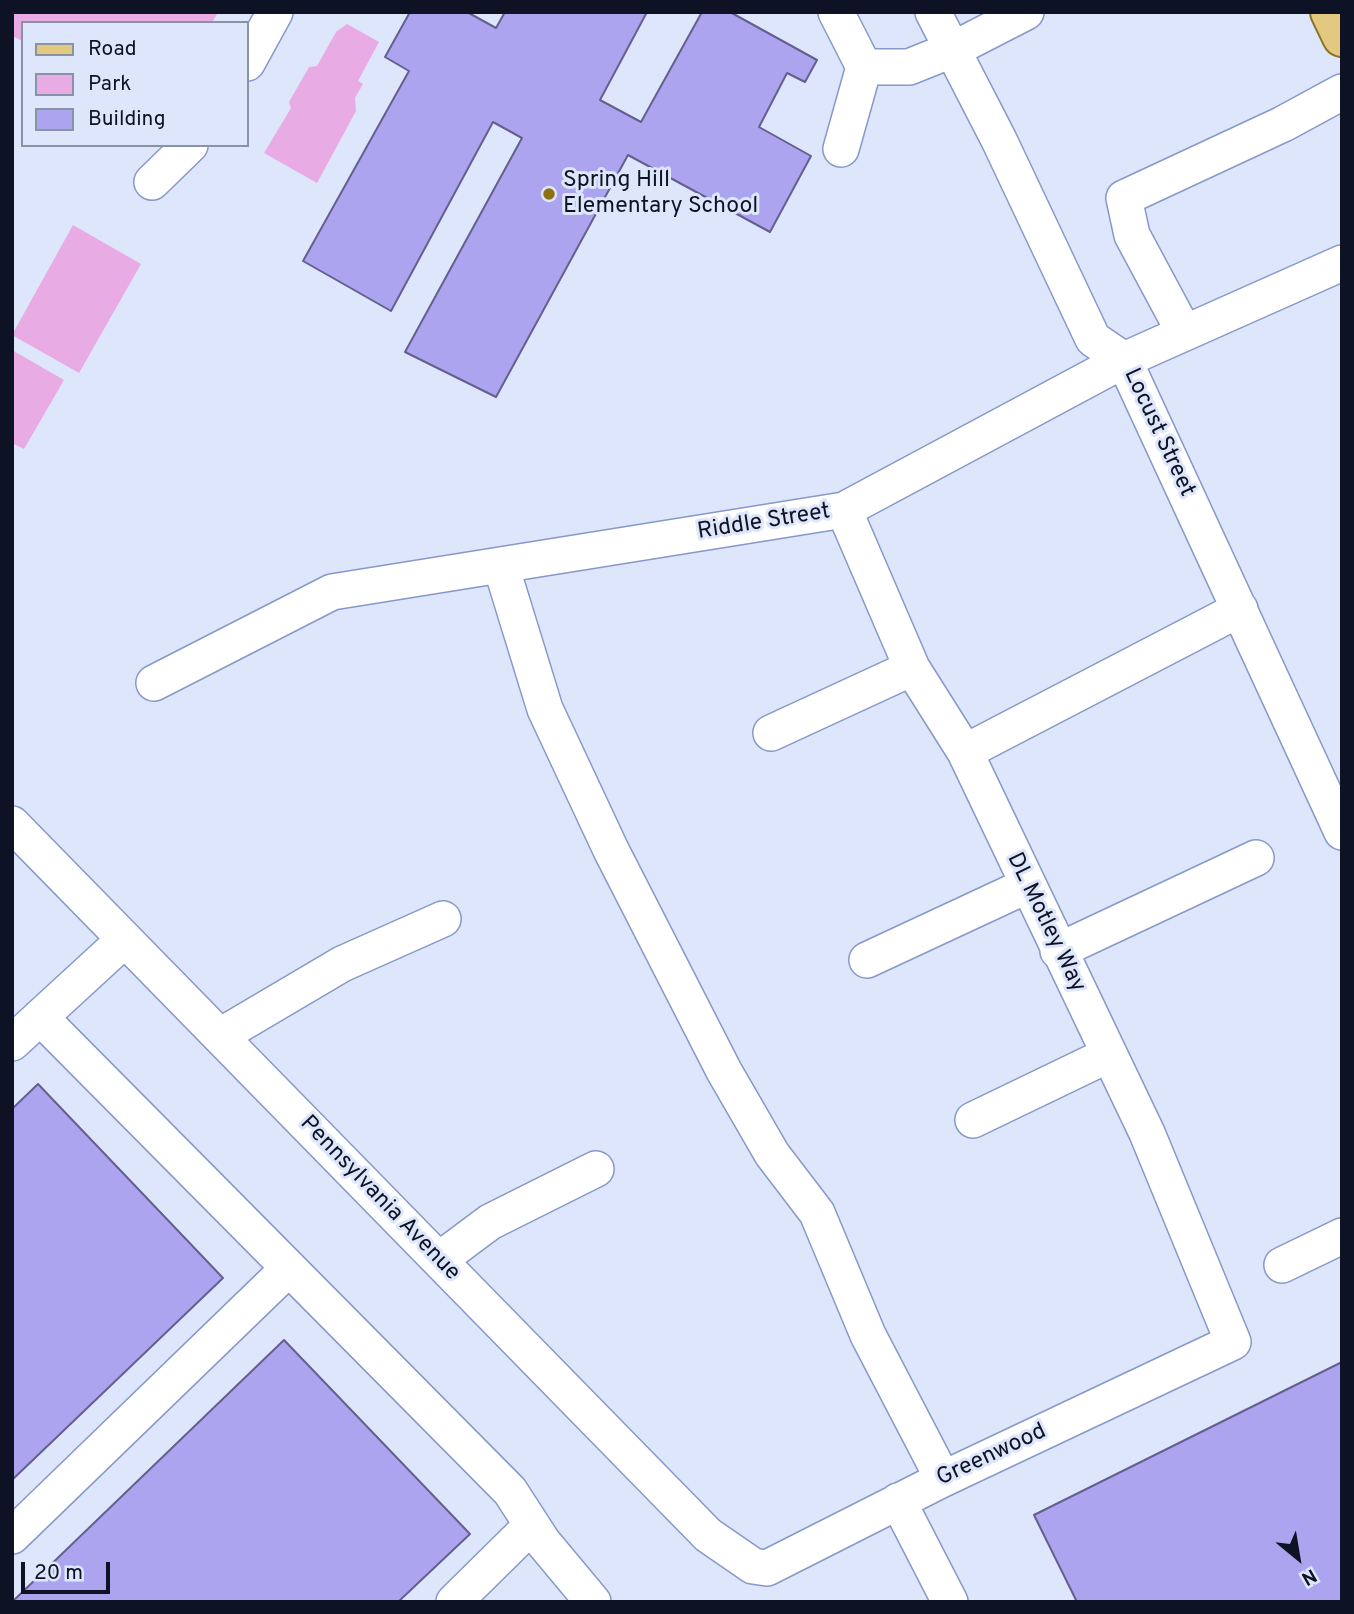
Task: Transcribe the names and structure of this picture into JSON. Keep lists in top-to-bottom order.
{
  "streets": {
    "street": [
      "Locust Street",
      "Riddle Street",
      "DL Motley Way",
      "Pennsylvania Avenue",
      "Greenwood"
    ]
  },
  "crossings": [
    ["Locust Street", "Riddle Street"],
    ["Riddle Street", "DL Motley Way"],
    ["DL Motley Way", "Greenwood"],
    ["Pennsylvania Avenue", "Greenwood"]
  ],
  "places": ["Spring Hill Elementary School"],
  "legend": ["Road", "Park", "Building"],
  "scale_bar": "20 m",
  "north": "bottom right"
}
